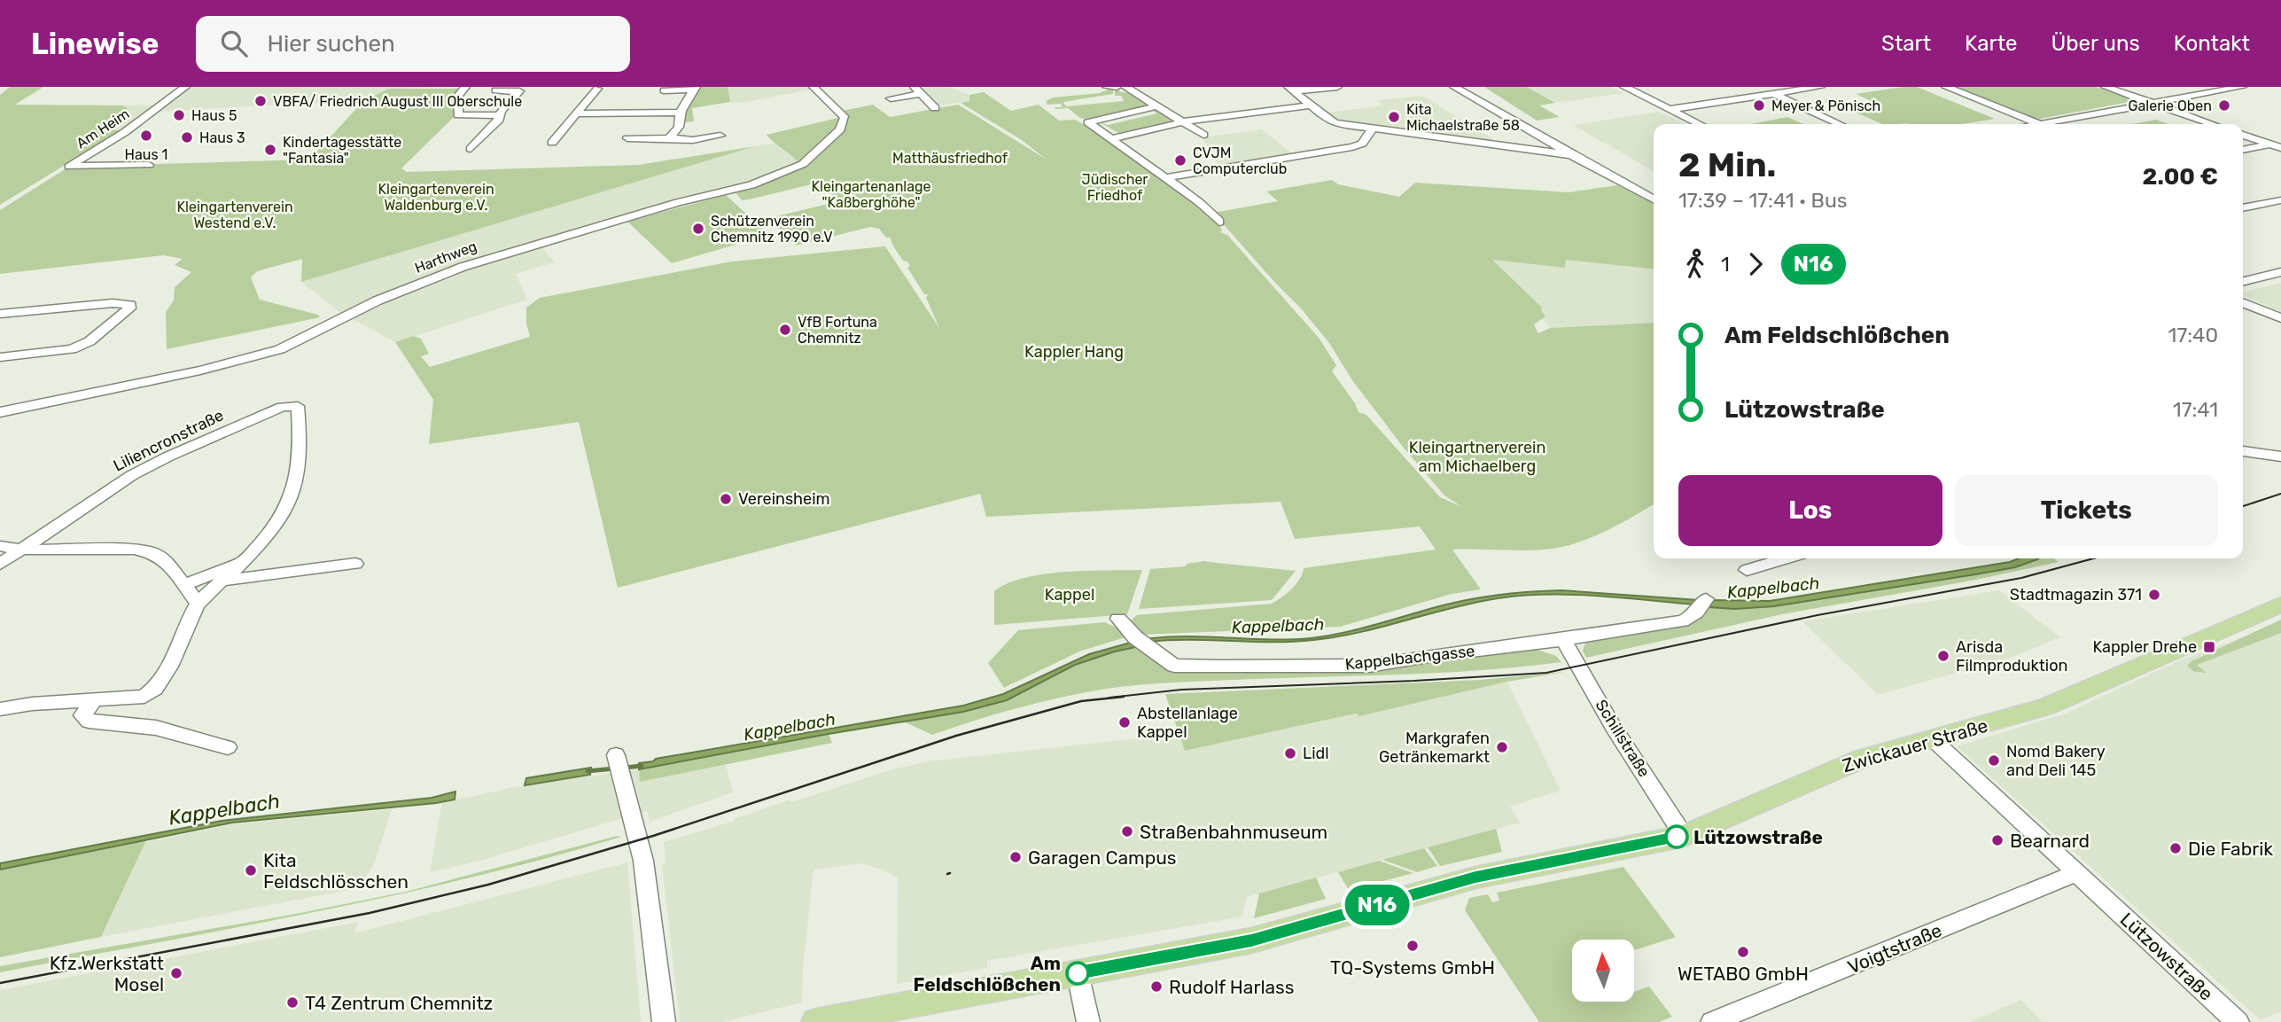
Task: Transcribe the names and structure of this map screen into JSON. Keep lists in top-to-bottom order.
{
  "streets": {
    "main road": ["Zwickauer Straße"],
    "street": [
      "Am Heim",
      "Harthweg",
      "Liliencronstraße",
      "Kappelbachgasse",
      "Schillstraße",
      "Voigtstraße",
      "Lützowstraße"
    ]
  },
  "crossings": [
    ["Kappelbachgasse", "Schillstraße"],
    ["Schillstraße", "Zwickauer Straße"],
    ["Zwickauer Straße", "Lützowstraße"],
    ["Voigtstraße", "Lützowstraße"]
  ],
  "water": ["Kappelbach"],
  "parks": [
    "Matthäusfriedhof",
    "Jüdischer Friedhof",
    "Kleingartenanlage \"Kaßberghöhe\"",
    "Kleingartenverein Waldenburg e.V.",
    "Kleingartenverein Westend e.V.",
    "Kappler Hang",
    "Kleingartnerverein am Michaelberg",
    "Kappel"
  ],
  "places": {
    "other": [
      "VBFA/ Friedrich August III Oberschule",
      "Meyer & Pönisch",
      "Galerie Oben",
      "Haus 5",
      "Kita Michaelstraße 58",
      "Haus 1",
      "Haus 3",
      "Kindertagesstätte \"Fantasia\"",
      "CVJM Computerclub",
      "Schützenverein Chemnitz 1990 e.V",
      "VfB Fortuna Chemnitz",
      "Vereinsheim",
      "Stadtmagazin 371",
      "Arisda Filmproduktion",
      "Abstellanlage Kappel",
      "Markgrafen Getränkemarkt",
      "Lidl",
      "Nomd Bakery and Deli 145",
      "Straßenbahnmuseum",
      "Lützowstraße",
      "Bearnard",
      "Die Fabrik",
      "Garagen Campus",
      "Kita Feldschlösschen",
      "TQ-Systems GmbH",
      "WETABO GmbH",
      "Kfz Werkstatt Mosel",
      "Am Feldschlößchen",
      "Rudolf Harlass",
      "T4 Zentrum Chemnitz"
    ],
    "transit": ["Kappler Drehe"]
  },
  "lines": ["bus line N16"],
  "north": "top",
  "page": {
    "header": "Linewise",
    "search": "Hier suchen",
    "nav": [
      "Start",
      "Karte",
      "Über uns",
      "Kontakt"
    ],
    "on_map": "N16",
    "heading": ["2 Min.", "17:39 – 17:41 · Bus", "2.00 €"],
    "legs": ["1", "N16"],
    "list": [
      {
        "name": "Am Feldschlößchen",
        "value": "17:40"
      },
      {
        "name": "Lützowstraße",
        "value": "17:41"
      }
    ],
    "buttons": ["Los", "Tickets"]
  }
}
